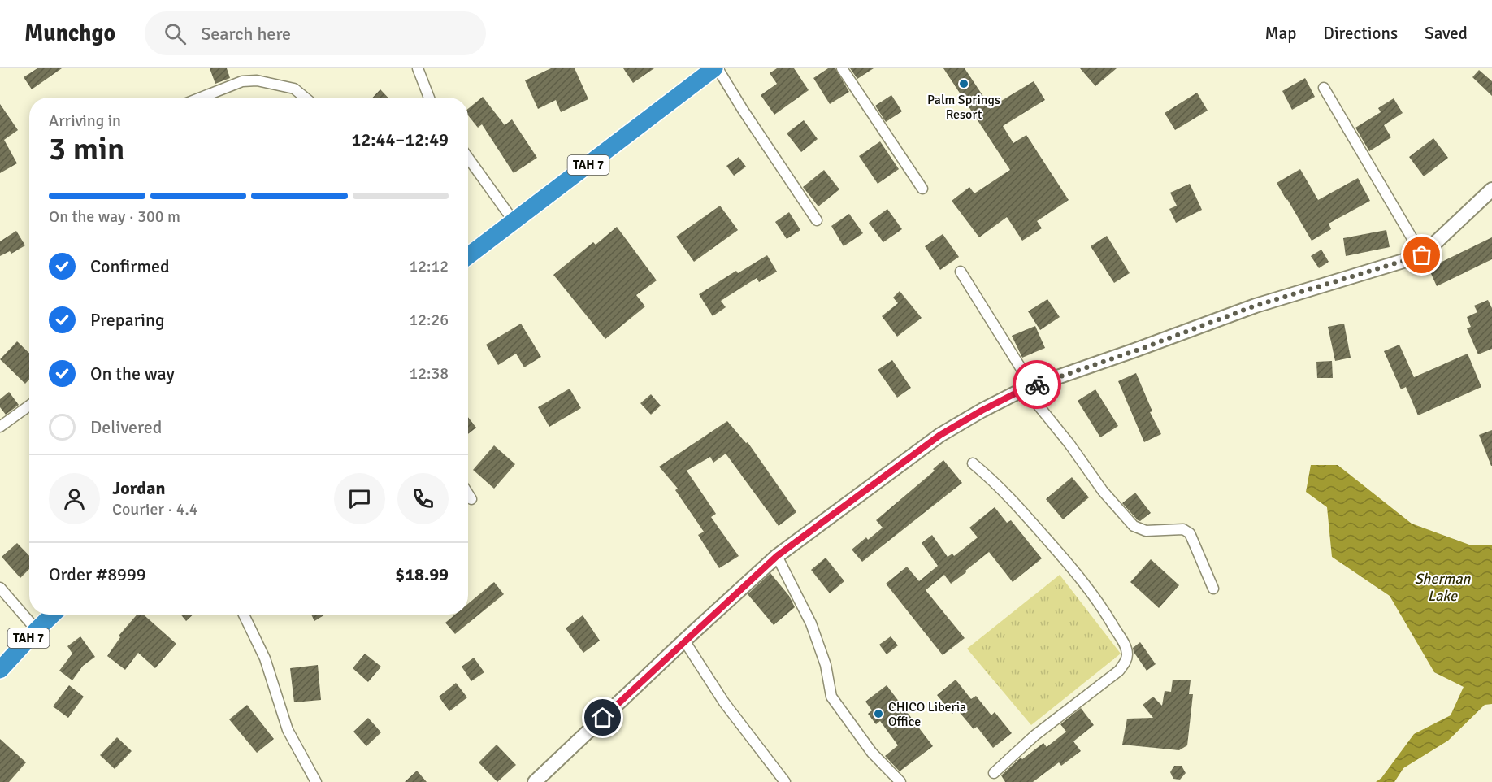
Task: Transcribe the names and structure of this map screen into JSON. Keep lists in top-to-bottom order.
{
  "streets": {
    "highway": ["TAH 7"]
  },
  "water": ["Sherman Lake"],
  "places": ["Palm Springs Resort", "CHICO Liberia Office"],
  "page": {
    "header": "Munchgo",
    "search": "Search here",
    "nav": ["Map", "Directions", "Saved"],
    "heading": ["3 min", "Arriving in", "12:44–12:49"],
    "panel": [
      "Jordan",
      "Courier · 4.4",
      "Order #8999",
      "$18.99"
    ],
    "bar": "On the way · 300 m",
    "list": [
      ["Confirmed", "12:12"],
      ["Preparing", "12:26"],
      ["On the way", "12:38"],
      "Delivered"
    ]
  }
}
